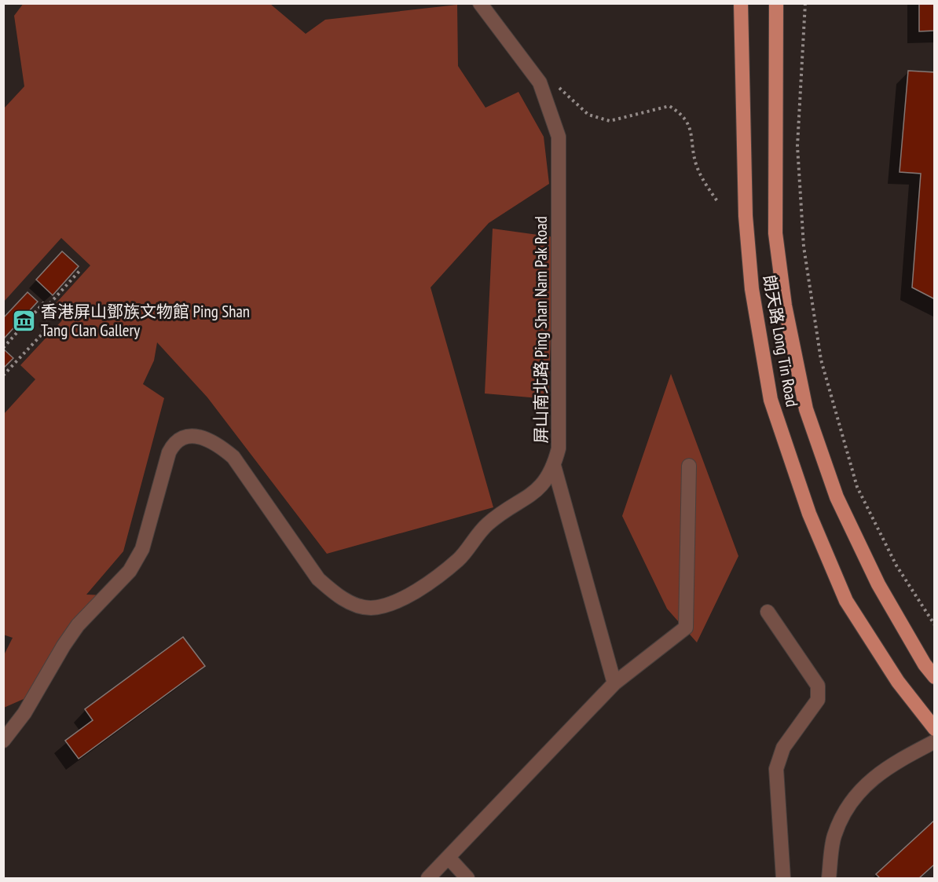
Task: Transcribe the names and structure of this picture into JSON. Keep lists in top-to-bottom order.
{
  "streets": {
    "main road": ["朗天路 Long Tin Road"],
    "street": ["屏山南北路 Ping Shan Nam Pak Road"]
  },
  "places": {
    "museum": ["香港屏山鄧族文物館 Ping Shan Tang Clan Gallery"]
  }
}
